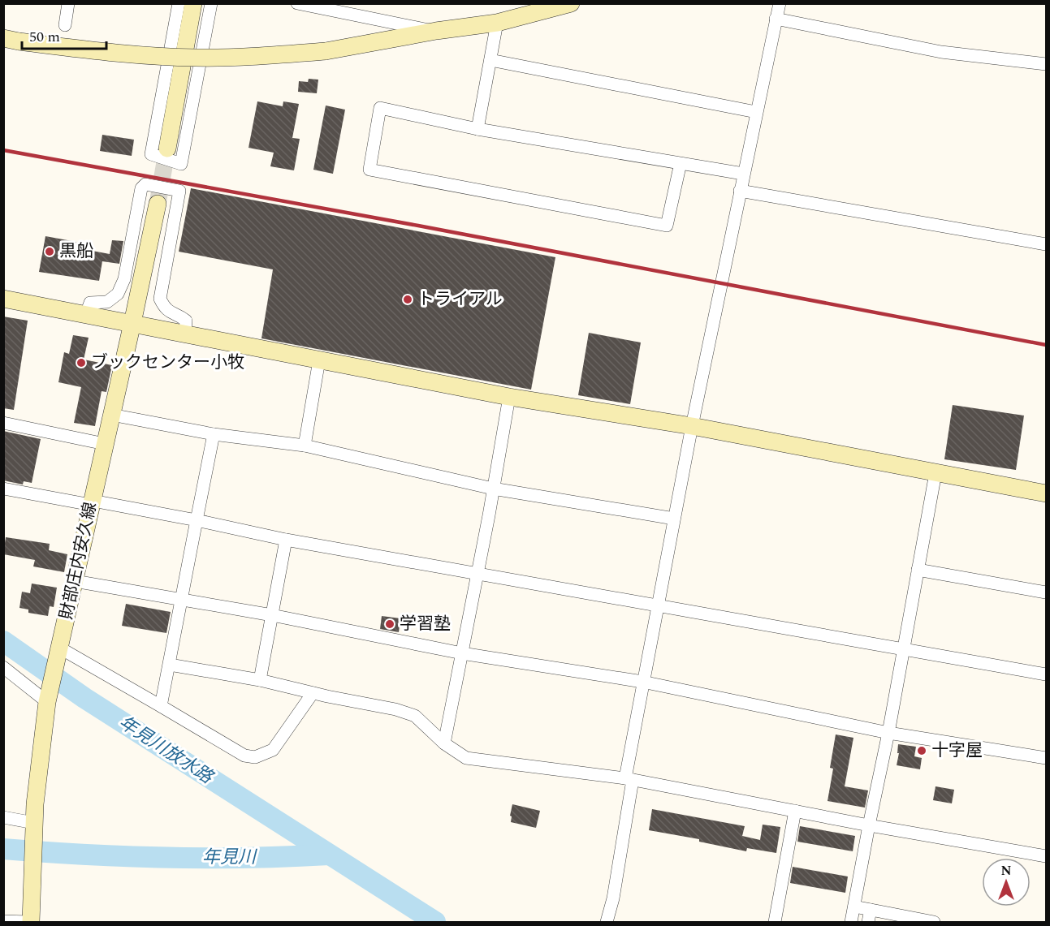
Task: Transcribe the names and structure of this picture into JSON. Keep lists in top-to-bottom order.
{
  "streets": {
    "street": ["財部庄内安久線"]
  },
  "water": ["年見川放水路", "年見川"],
  "places": [
    "黒船",
    "トライアル",
    "ブックセンター小牧",
    "学習塾",
    "十字屋"
  ],
  "scale_bar": "50 m",
  "north": "top"
}
